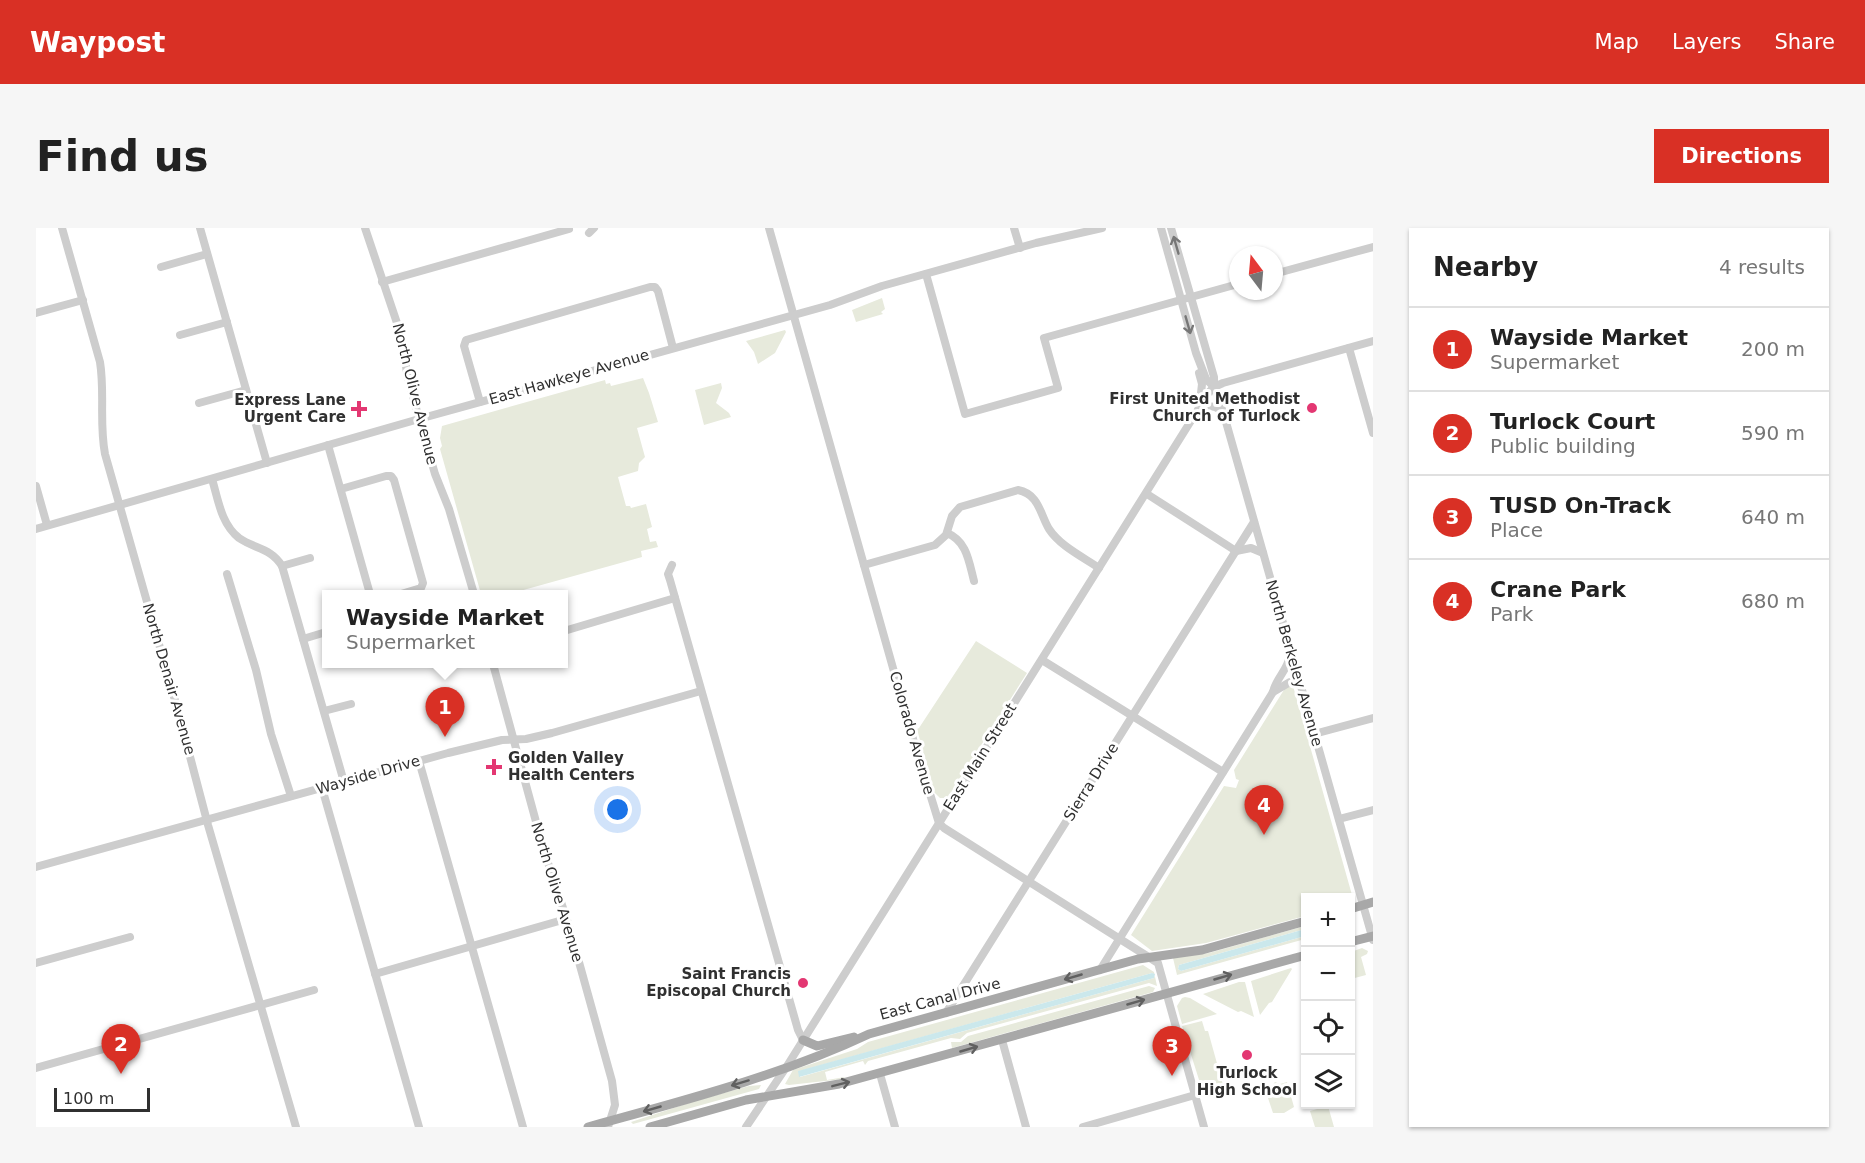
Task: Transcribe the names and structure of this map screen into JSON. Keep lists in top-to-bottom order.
{
  "streets": {
    "main road": ["East Canal Drive"],
    "street": [
      "East Hawkeye Avenue",
      "North Olive Avenue",
      "North Berkeley Avenue",
      "North Denair Avenue",
      "Colorado Avenue",
      "East Main Street",
      "Wayside Drive",
      "Sierra Drive"
    ]
  },
  "crossings": [
    ["East Hawkeye Avenue", "North Olive Avenue"],
    ["East Hawkeye Avenue", "North Denair Avenue"],
    ["East Hawkeye Avenue", "Colorado Avenue"],
    ["North Olive Avenue", "Wayside Drive"],
    ["North Olive Avenue", "East Canal Drive"],
    ["North Berkeley Avenue", "East Main Street"],
    ["North Berkeley Avenue", "Sierra Drive"],
    ["North Denair Avenue", "Wayside Drive"],
    ["Colorado Avenue", "East Main Street"],
    ["East Main Street", "East Canal Drive"],
    ["Sierra Drive", "East Canal Drive"]
  ],
  "places": {
    "other": ["First United Methodist Church of Turlock", "Saint Francis Episcopal Church", "Turlock High School"],
    "health": ["Express Lane Urgent Care", "Golden Valley Health Centers"]
  },
  "scale_bar": "100 m",
  "north": "top",
  "page": {
    "header": "Waypost",
    "nav": ["Map", "Layers", "Share"],
    "buttons": "Directions",
    "title": "Find us",
    "heading": ["Nearby", "4 results"],
    "list": [
      {
        "mark": "1",
        "name": "Wayside Market",
        "note": "Supermarket",
        "value": "200 m"
      },
      {
        "mark": "2",
        "name": "Turlock Court",
        "note": "Public building",
        "value": "590 m"
      },
      {
        "mark": "3",
        "name": "TUSD On-Track",
        "note": "Place",
        "value": "640 m"
      },
      {
        "mark": "4",
        "name": "Crane Park",
        "note": "Park",
        "value": "680 m"
      }
    ],
    "popup": ["Wayside Market", "Supermarket"],
    "pins": [
      "1",
      "4",
      "2",
      "3"
    ],
    "map_buttons": ["+", "−"],
    "scale": "100 m"
  }
}
